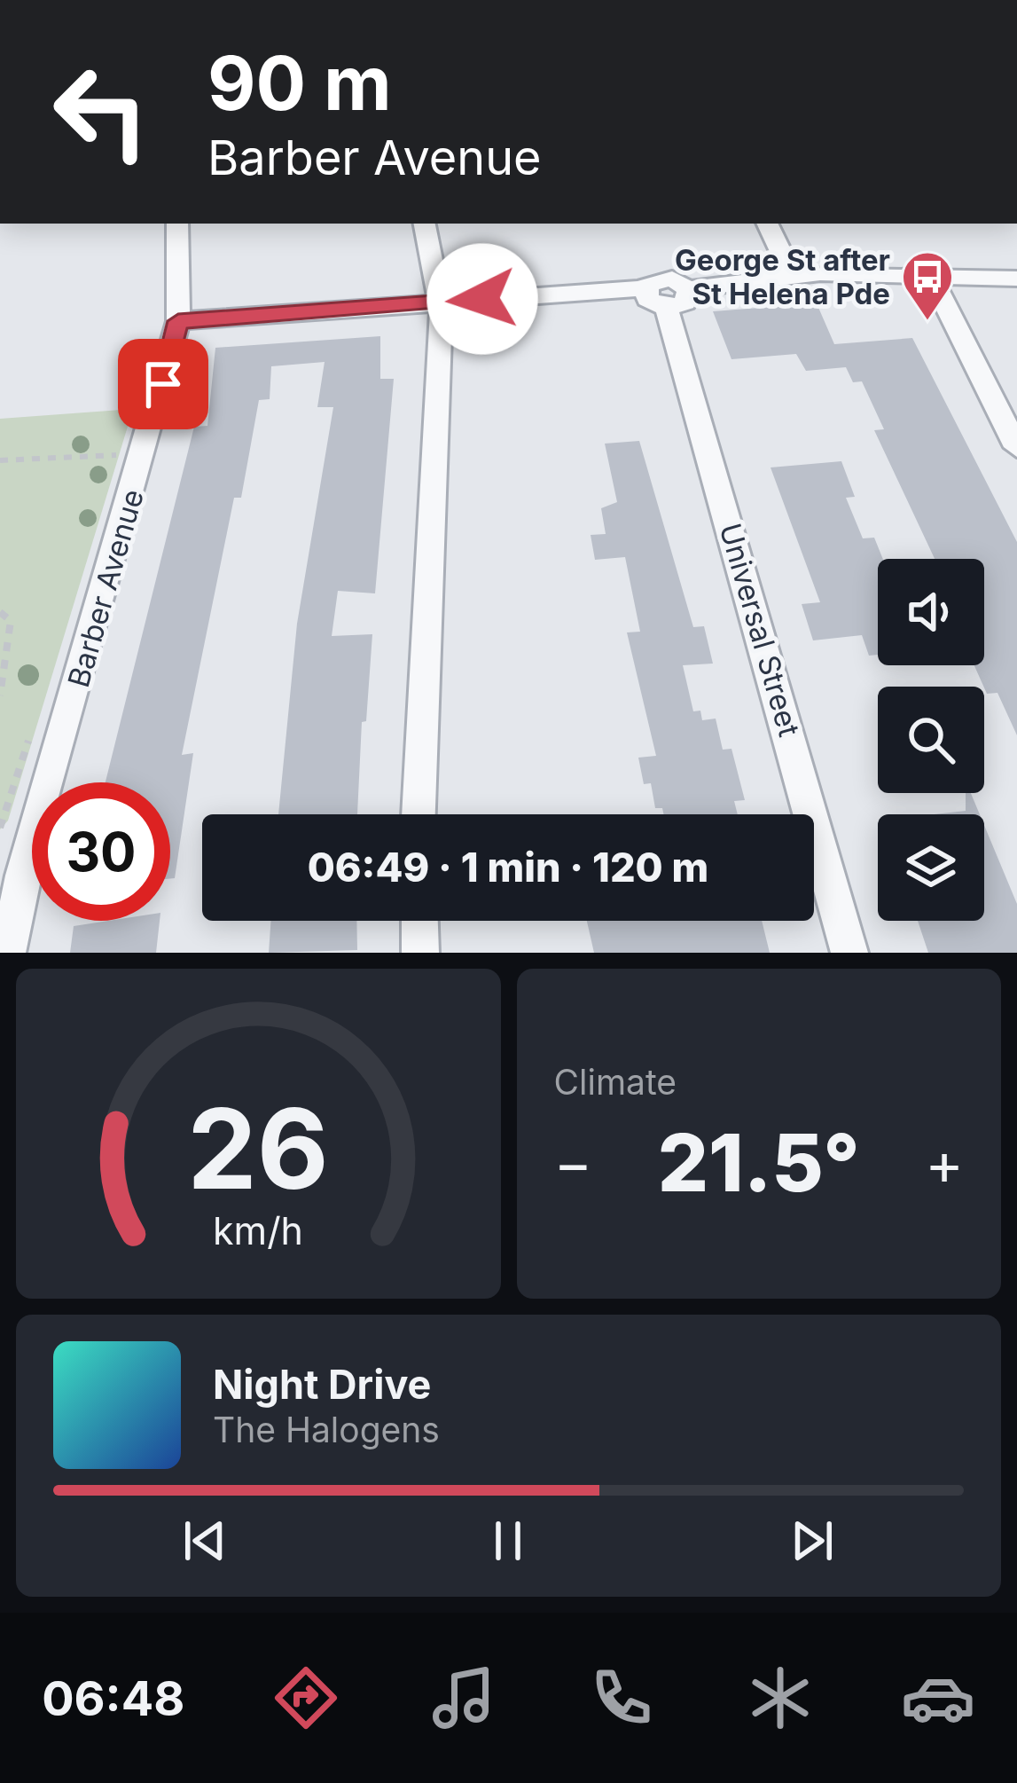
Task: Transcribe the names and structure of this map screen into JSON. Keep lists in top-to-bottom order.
{
  "streets": {
    "street": ["Barber Avenue", "Universal Street"]
  },
  "places": {
    "bus stop": ["George St after St Helena Pde"]
  },
  "page": {
    "turn": ["90 m", "Barber Avenue"],
    "limit": "30",
    "trip": "06:49 · 1 min · 120 m",
    "tile": "Climate",
    "heat": ["−", "21.5°", "+"],
    "song": ["Night Drive", "The Halogens"],
    "tabs": "06:48",
    "gauge": ["26", "km/h"]
  }
}
